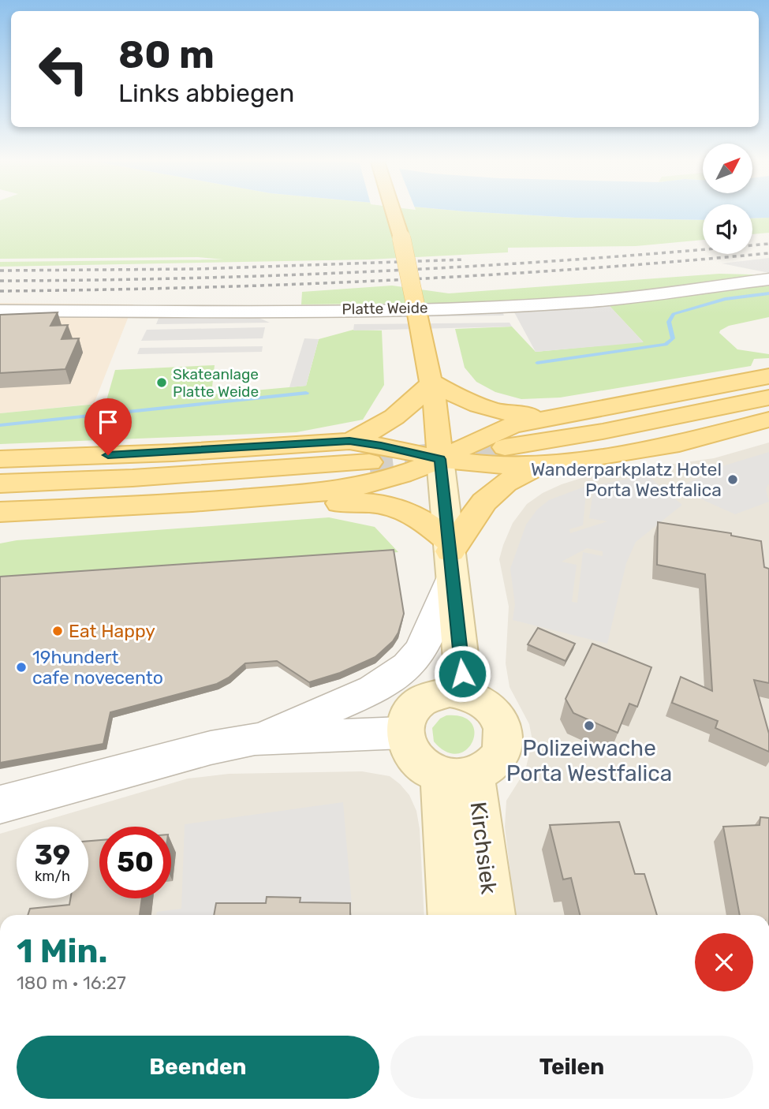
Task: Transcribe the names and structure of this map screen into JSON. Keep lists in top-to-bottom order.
{
  "streets": {
    "main road": ["Kirchsiek"],
    "street": ["Platte Weide"]
  },
  "places": [
    "Skateanlage Platte Weide",
    "Wanderparkplatz Hotel Porta Westfalica",
    "Eat Happy",
    "19hundert cafe novecento",
    "Polizeiwache Porta Westfalica"
  ],
  "north": "top right",
  "page": {
    "turn": ["80 m", "Links abbiegen"],
    "speed": "39 km/h",
    "limit": "50",
    "heading": ["1 Min.", "180 m · 16:27"],
    "buttons": ["Beenden", "Teilen"]
  }
}
